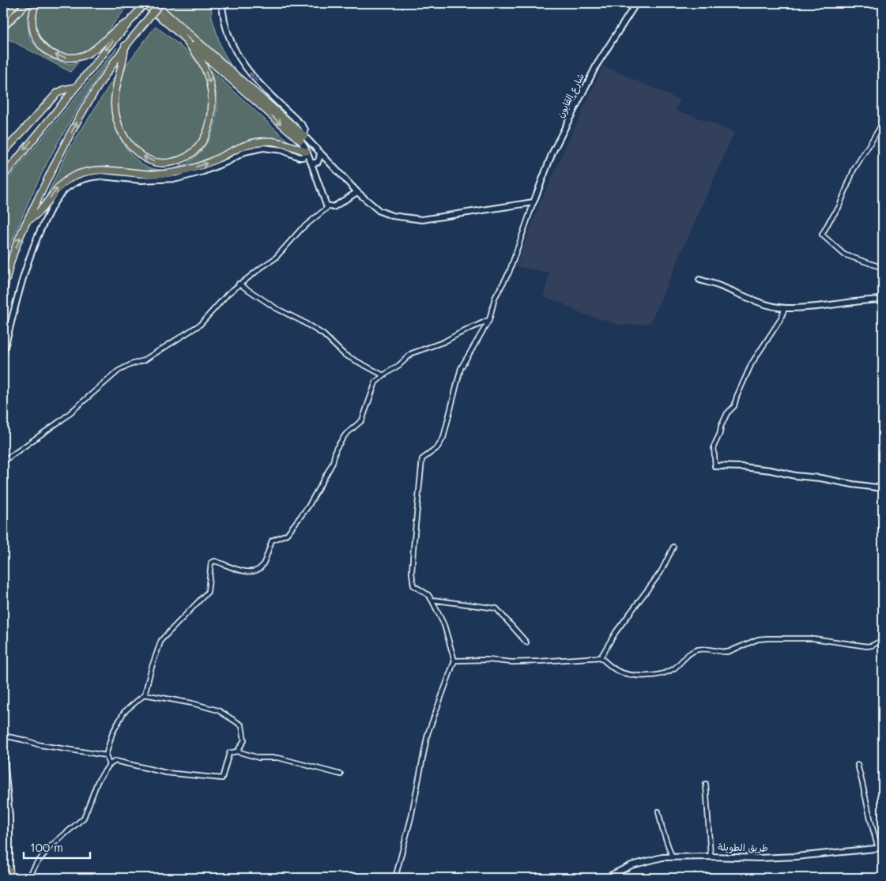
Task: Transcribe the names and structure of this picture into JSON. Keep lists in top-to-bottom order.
{
  "streets": {
    "street": ["شارع القابون", "طريق الطويلة"]
  },
  "scale_bar": "100 m"
}
